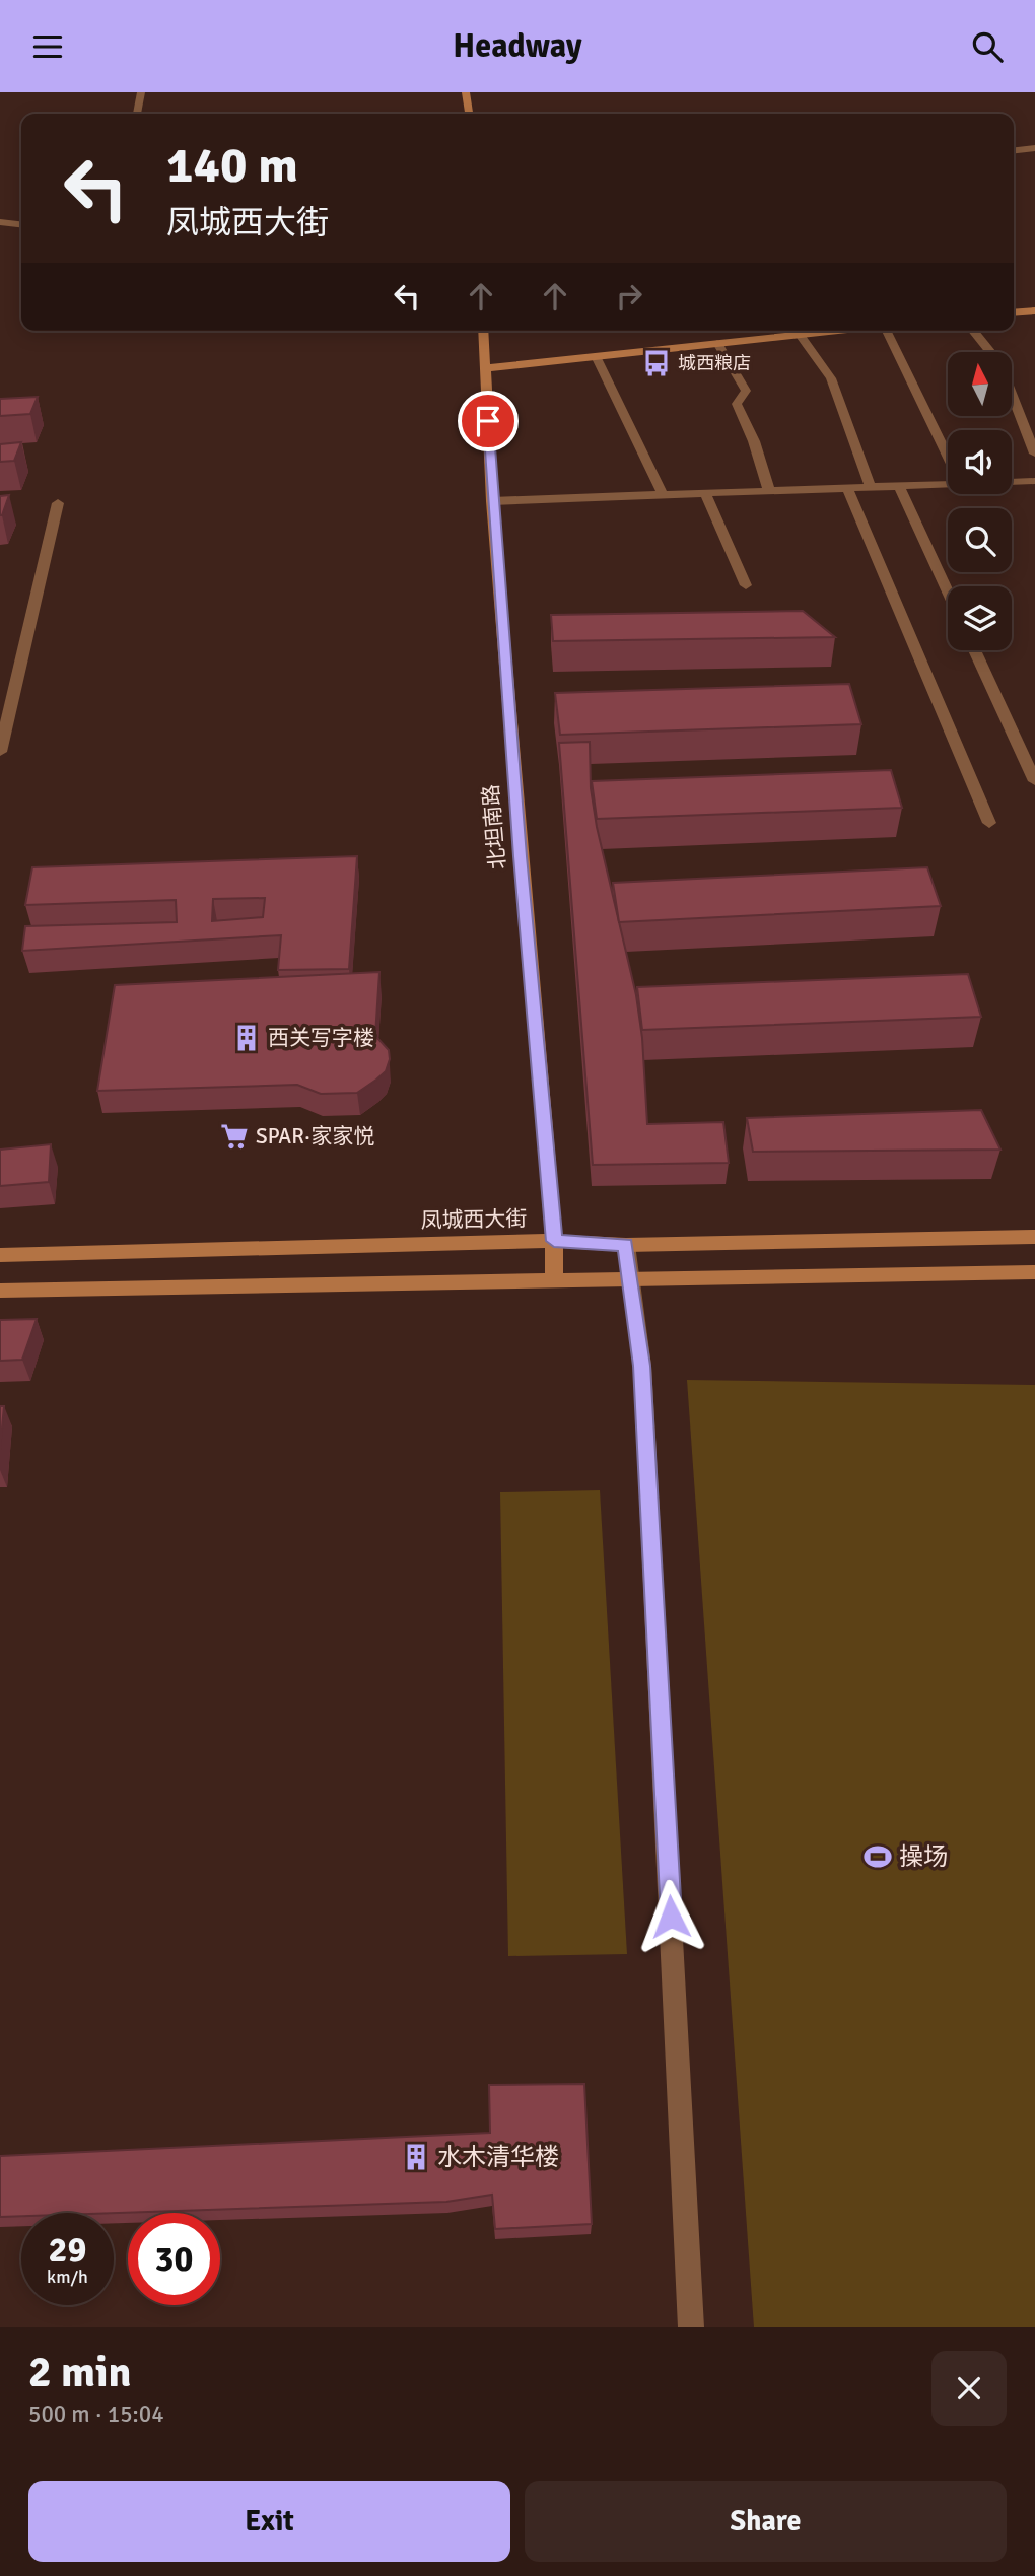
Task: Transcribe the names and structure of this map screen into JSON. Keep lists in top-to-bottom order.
{
  "streets": {
    "main road": ["北坦南路", "凤城西大街"]
  },
  "crossings": [
    ["北坦南路", "凤城西大街"]
  ],
  "places": {
    "bus stop": ["城西粮店"],
    "building": ["西关写字楼", "水木清华楼"],
    "supermarket": ["SPAR·家家悦"],
    "sports": ["操场"]
  },
  "north": "top",
  "page": {
    "header": "Headway",
    "turn": ["140 m", "凤城西大街"],
    "speed": "29 km/h",
    "limit": "30",
    "heading": ["2 min", "500 m · 15:04"],
    "buttons": ["Exit", "Share"]
  }
}
